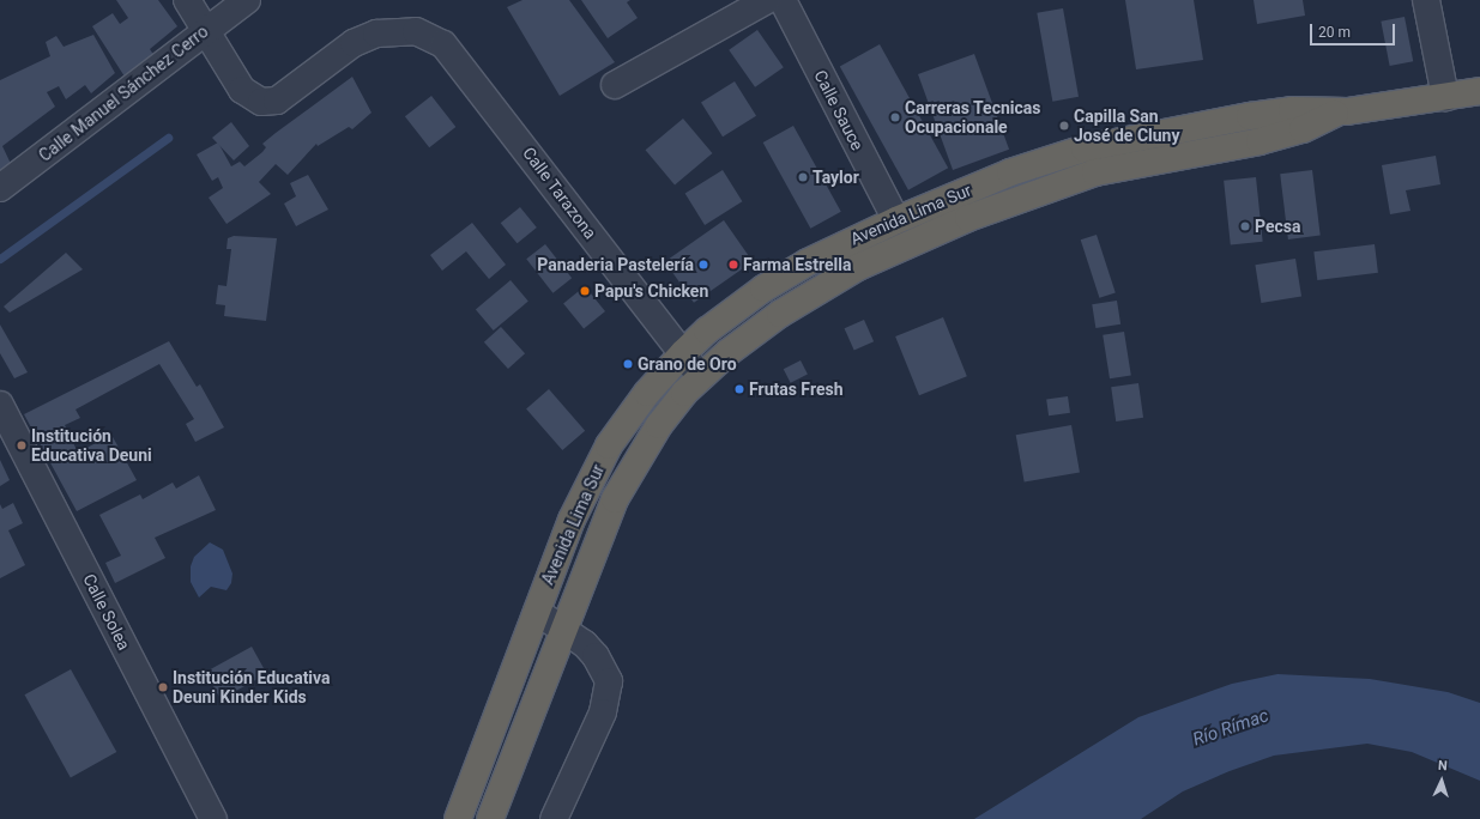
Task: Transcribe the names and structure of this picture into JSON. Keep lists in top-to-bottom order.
{
  "streets": {
    "highway": ["Avenida Lima Sur"],
    "street": [
      "Calle Manuel Sánchez Cerro",
      "Calle Sauce",
      "Calle Tarazona",
      "Calle Solea"
    ]
  },
  "crossings": [
    ["Calle Manuel Sánchez Cerro", "Calle Tarazona"],
    ["Calle Sauce", "Avenida Lima Sur"],
    ["Calle Tarazona", "Avenida Lima Sur"]
  ],
  "water": ["Río Rímac"],
  "places": [
    "Carreras Tecnicas Ocupacionale",
    "Capilla San José de Cluny",
    "Taylor",
    "Pecsa",
    "Panaderia Pastelería",
    "Farma Estrella",
    "Papu's Chicken",
    "Grano de Oro",
    "Frutas Fresh",
    "Institución Educativa Deuni",
    "Institución Educativa Deuni Kinder Kids"
  ],
  "scale_bar": "20 m",
  "north": "top"
}
